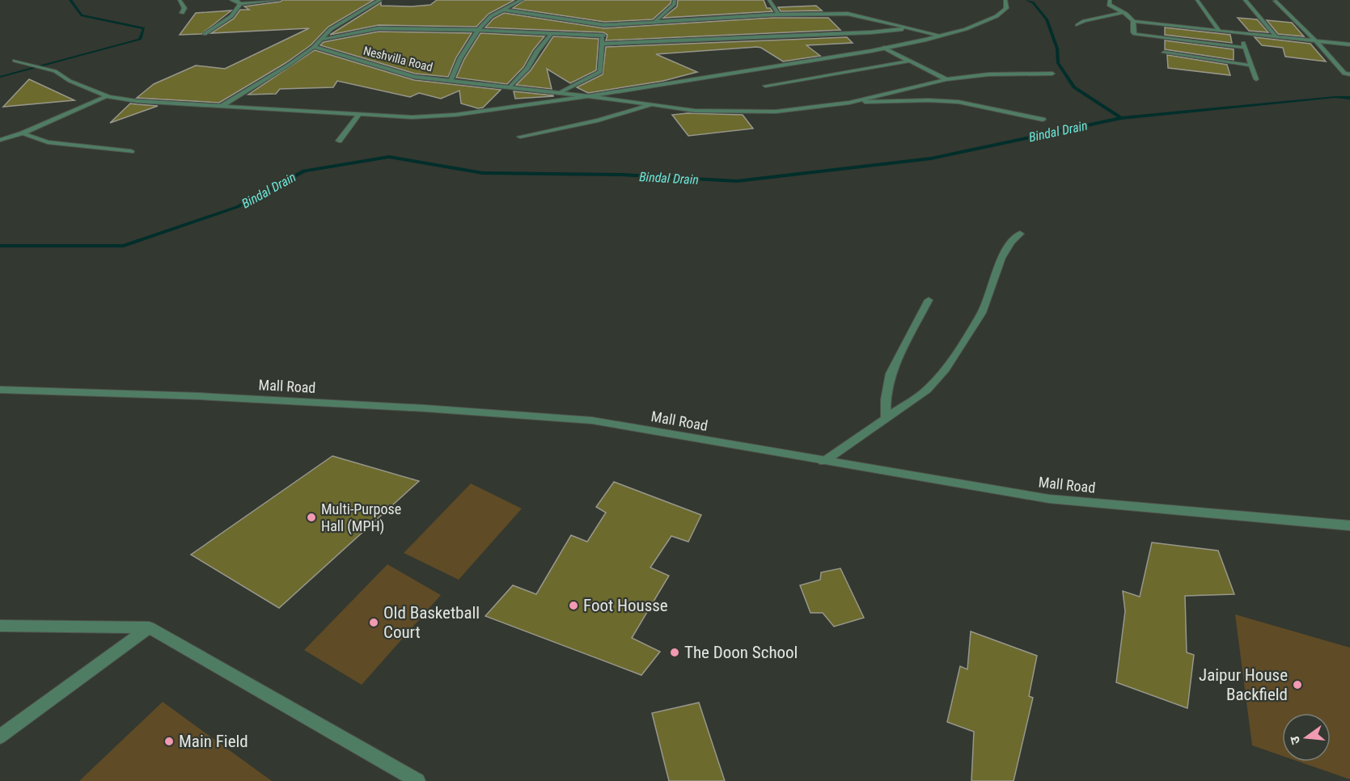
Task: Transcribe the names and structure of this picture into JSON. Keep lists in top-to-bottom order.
{
  "streets": {
    "street": ["Neshvilla Road", "Mall Road"]
  },
  "water": ["Bindal Drain"],
  "places": [
    "Multi-Purpose Hall (MPH)",
    "Foot Housse",
    "Old Basketball Court",
    "The Doon School",
    "Jaipur House Backfield",
    "Main Field"
  ],
  "north": "left"
}
